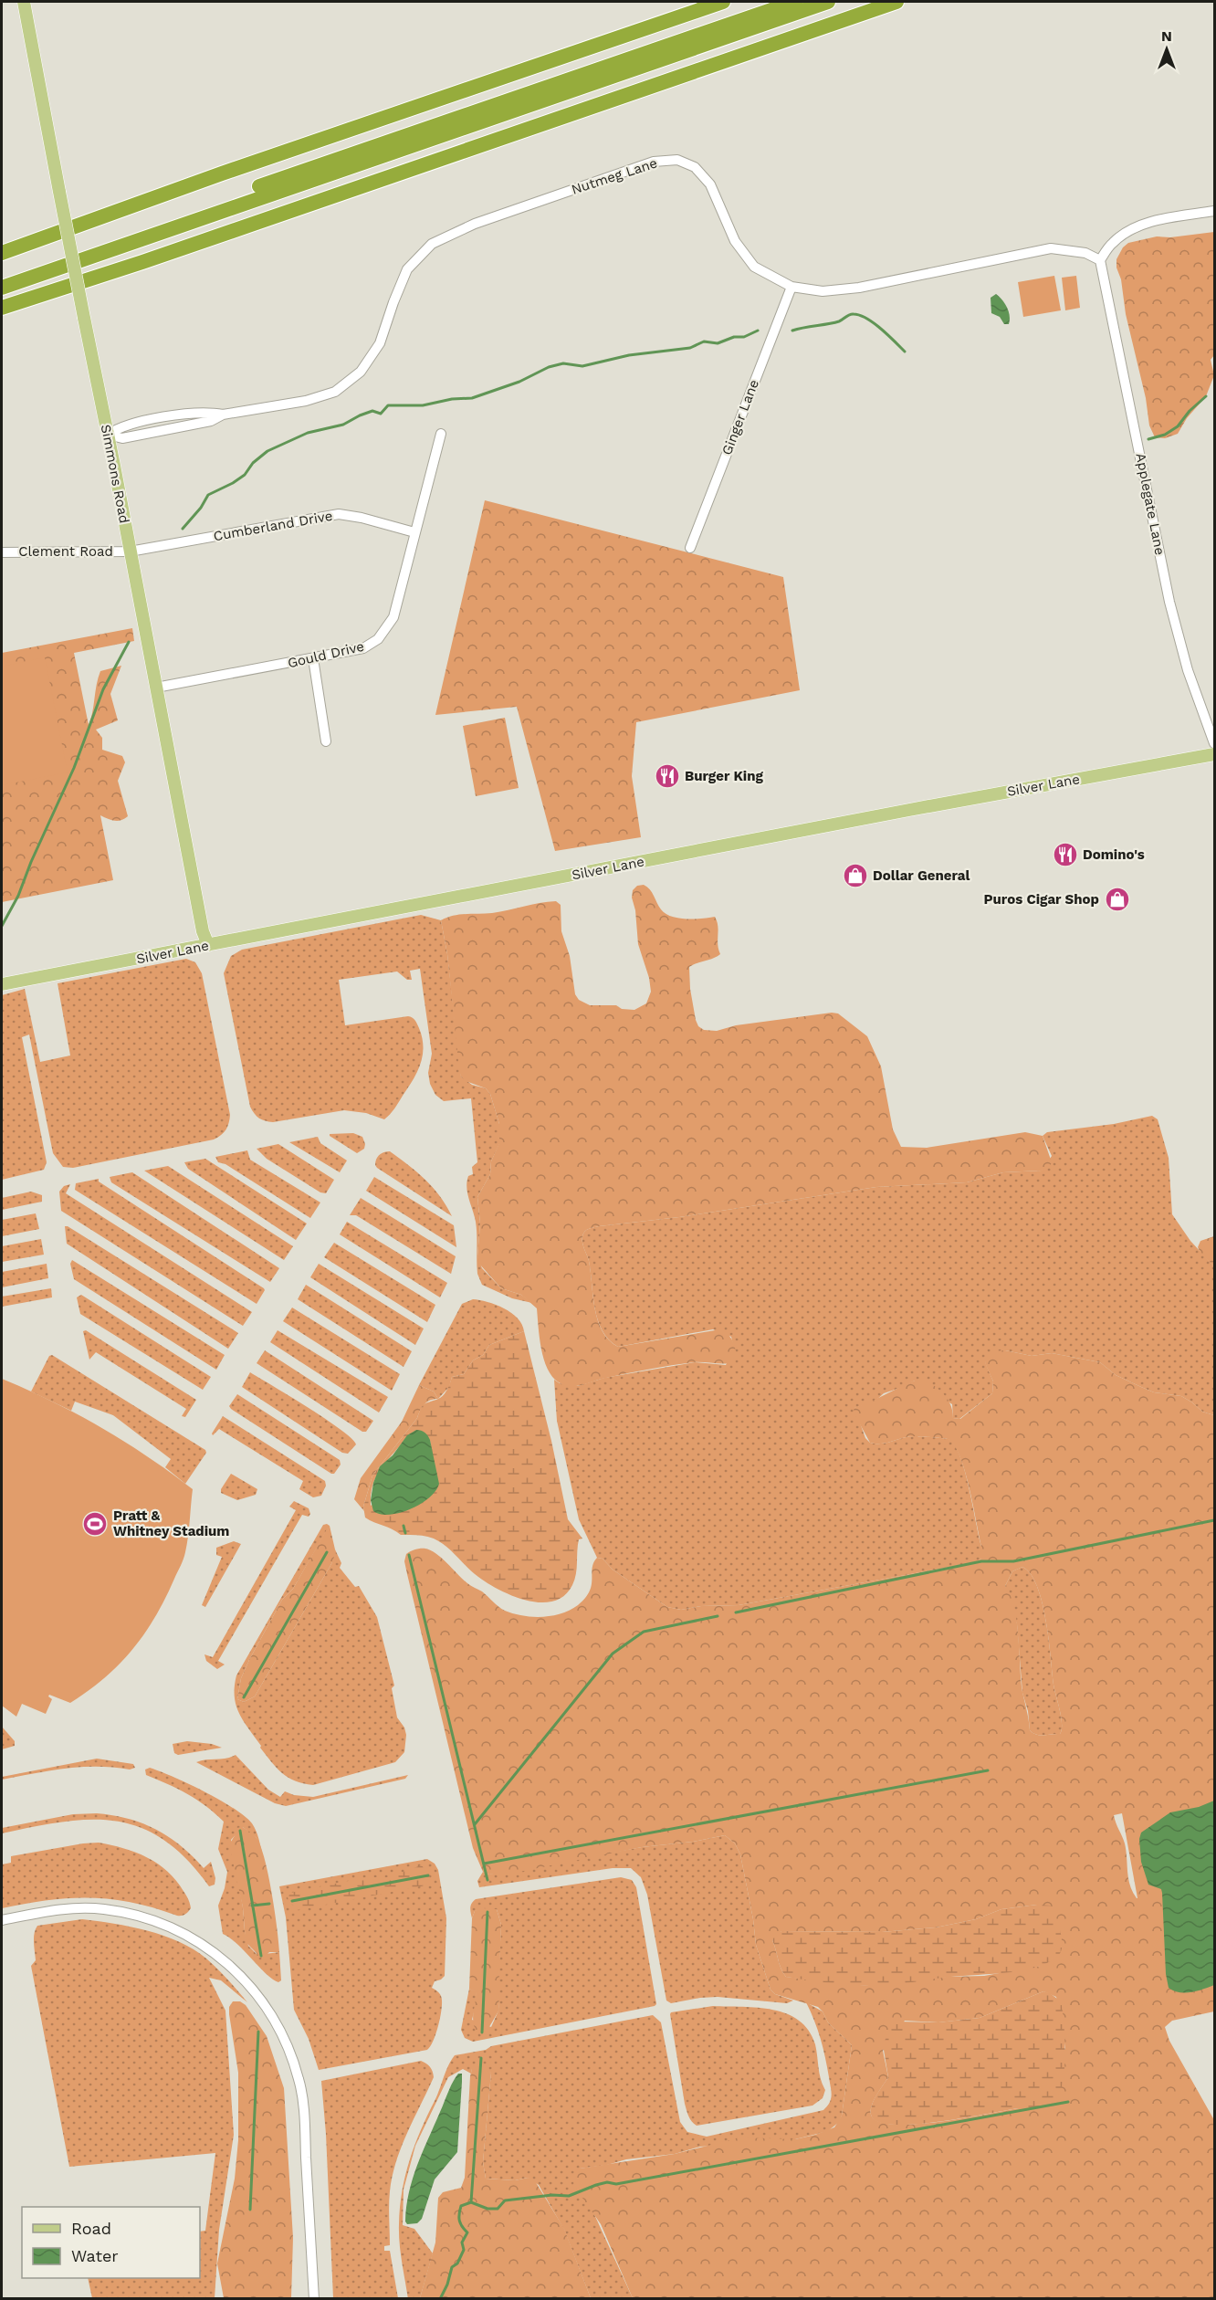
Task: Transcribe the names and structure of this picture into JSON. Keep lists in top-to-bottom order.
{
  "streets": {
    "main road": ["Simmons Road", "Silver Lane"],
    "street": [
      "Nutmeg Lane",
      "Ginger Lane",
      "Applegate Lane",
      "Cumberland Drive",
      "Clement Road",
      "Gould Drive"
    ]
  },
  "crossings": [
    ["Nutmeg Lane", "Ginger Lane"],
    ["Nutmeg Lane", "Simmons Road"],
    ["Nutmeg Lane", "Applegate Lane"],
    ["Simmons Road", "Cumberland Drive"],
    ["Simmons Road", "Clement Road"],
    ["Simmons Road", "Gould Drive"],
    ["Simmons Road", "Silver Lane"],
    ["Cumberland Drive", "Clement Road"],
    ["Cumberland Drive", "Gould Drive"]
  ],
  "places": {
    "restaurant": ["Burger King", "Domino's"],
    "shop": ["Dollar General", "Puros Cigar Shop"],
    "sports": ["Pratt & Whitney Stadium"]
  },
  "legend": ["Road", "Water"],
  "north": "top"
}
